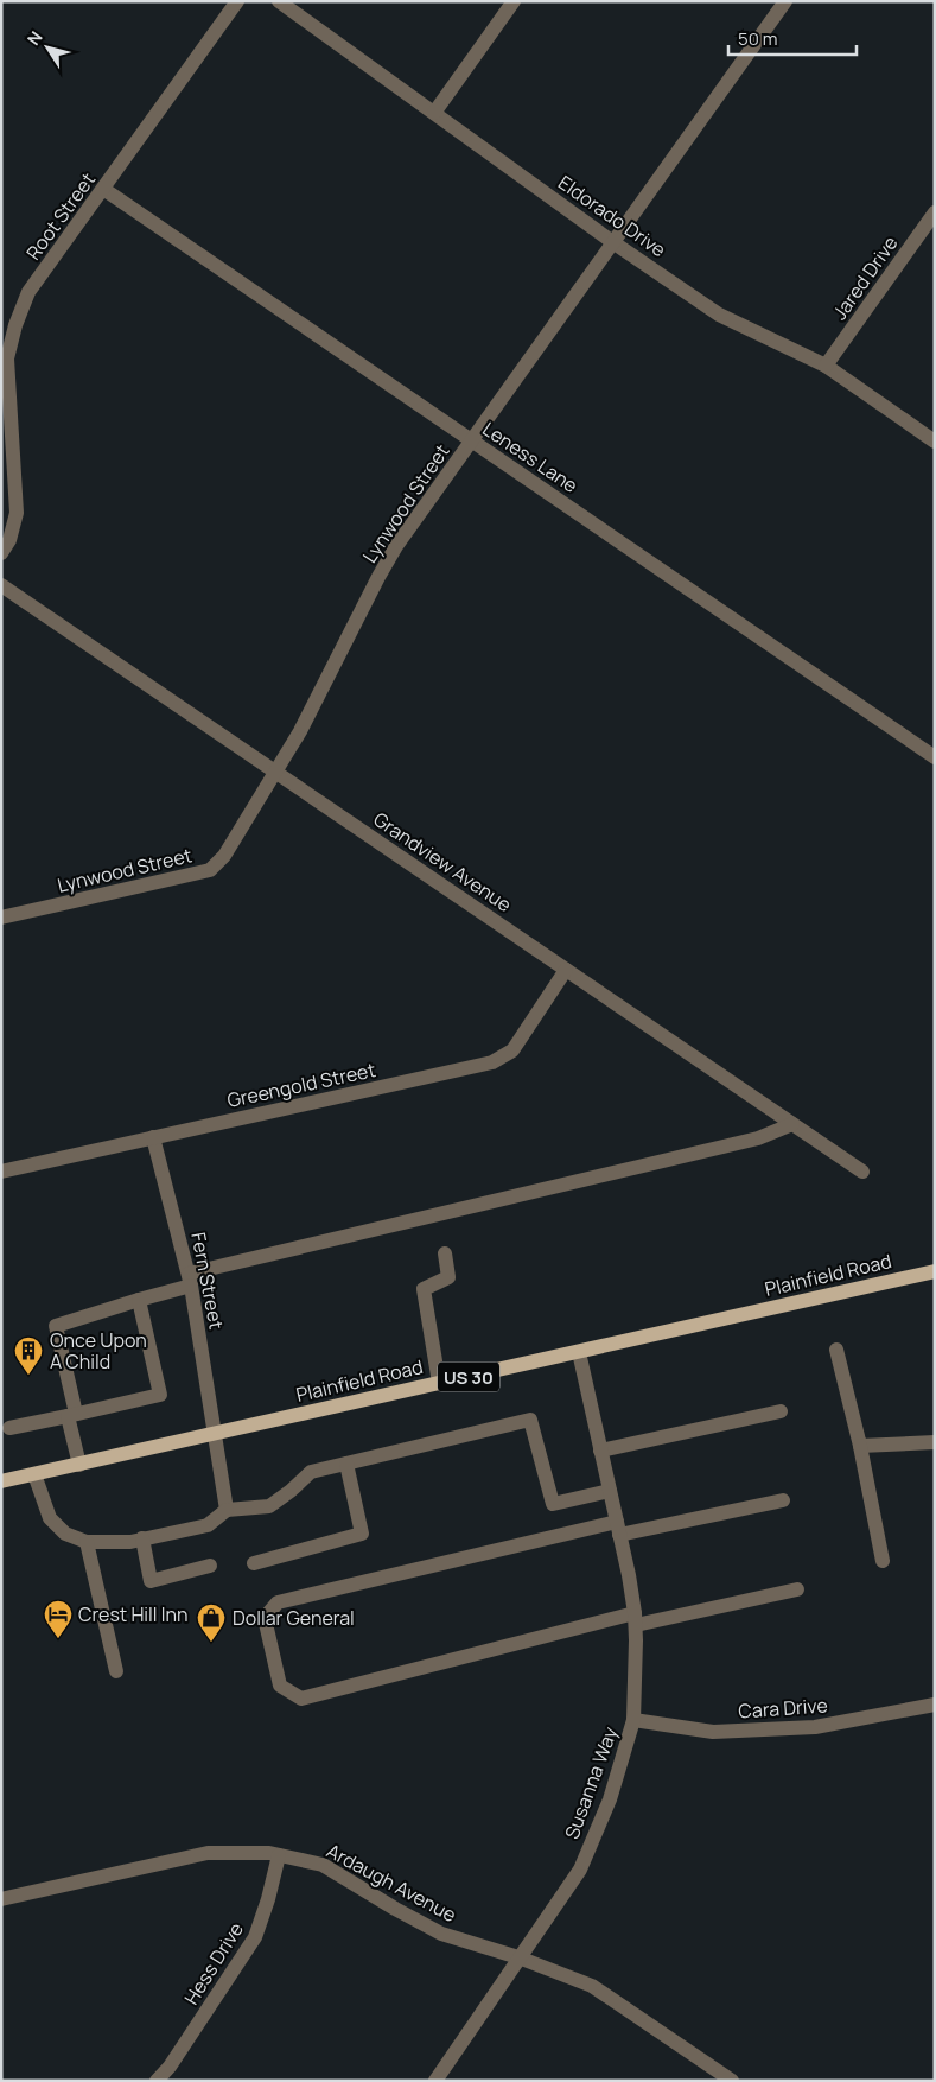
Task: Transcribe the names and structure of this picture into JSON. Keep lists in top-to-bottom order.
{
  "streets": {
    "main road": ["Plainfield Road", "US 30"],
    "street": [
      "Root Street",
      "Eldorado Drive",
      "Jared Drive",
      "Leness Lane",
      "Lynwood Street",
      "Grandview Avenue",
      "Greengold Street",
      "Fern Street",
      "Cara Drive",
      "Susanna Way",
      "Ardaugh Avenue",
      "Hess Drive"
    ]
  },
  "crossings": [
    ["Root Street", "Leness Lane"],
    ["Eldorado Drive", "Jared Drive"],
    ["Eldorado Drive", "Lynwood Street"],
    ["Leness Lane", "Lynwood Street"],
    ["Lynwood Street", "Grandview Avenue"],
    ["Grandview Avenue", "Greengold Street"],
    ["Greengold Street", "Fern Street"],
    ["Plainfield Road", "Fern Street"],
    ["Plainfield Road", "Susanna Way"],
    ["Cara Drive", "Susanna Way"],
    ["Susanna Way", "Ardaugh Avenue"],
    ["Ardaugh Avenue", "Hess Drive"]
  ],
  "places": {
    "building": ["Once Upon A Child"],
    "hotel": ["Crest Hill Inn"],
    "shop": ["Dollar General"]
  },
  "scale_bar": "50 m",
  "north": "top left"
}
